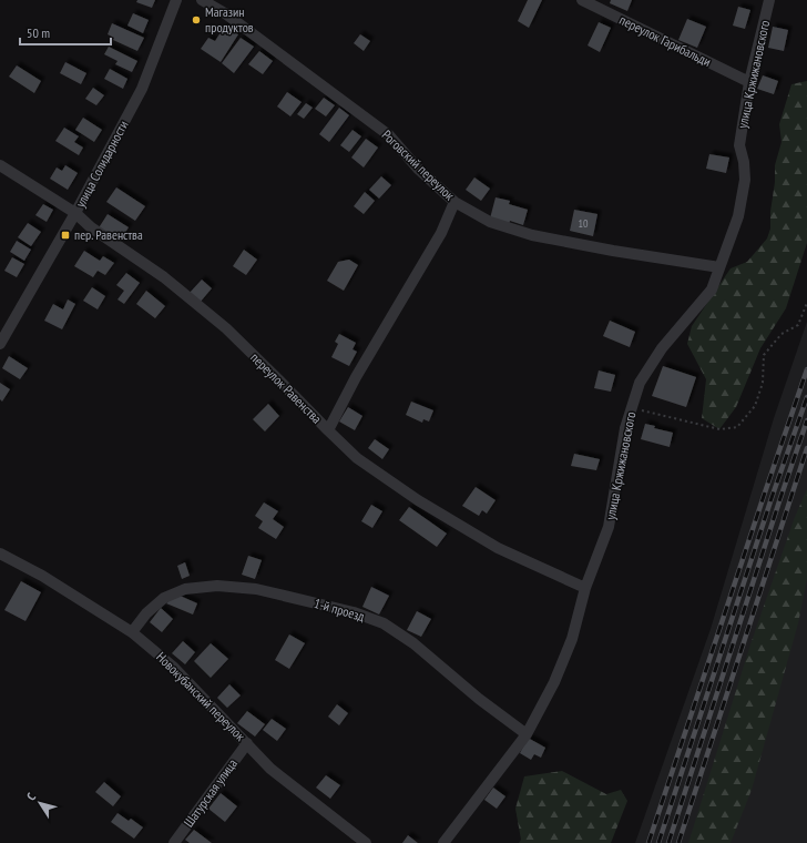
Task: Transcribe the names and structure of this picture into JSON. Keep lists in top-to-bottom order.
{
  "streets": {
    "street": [
      "переулок Гарибальди",
      "улица Кржижановского",
      "улица Солидарности",
      "Роговский переулок",
      "переулок Равенства",
      "1-й проезд",
      "Новокубанский переулок",
      "Шатурская улица"
    ]
  },
  "crossings": [
    ["переулок Гарибальди", "улица Кржижановского"],
    ["улица Кржижановского", "Роговский переулок"],
    ["улица Кржижановского", "переулок Равенства"],
    ["улица Кржижановского", "1-й проезд"],
    ["улица Солидарности", "переулок Равенства"],
    ["1-й проезд", "Новокубанский переулок"],
    ["Новокубанский переулок", "Шатурская улица"]
  ],
  "places": {
    "other": ["Магазин продуктов"],
    "transit": ["пер. Равенства"]
  },
  "house_numbers": ["10"],
  "scale_bar": "50 m",
  "north": "top left"
}
